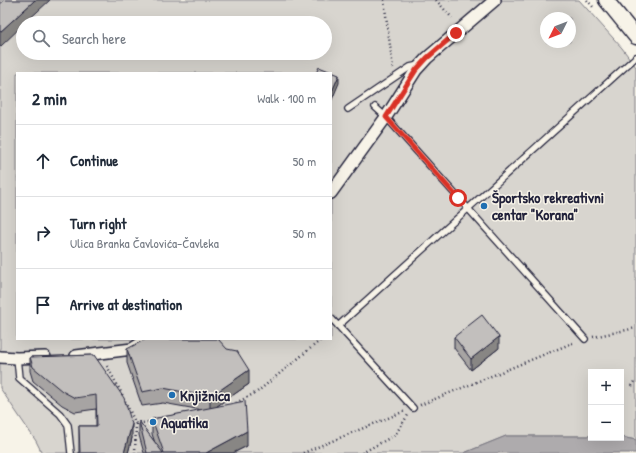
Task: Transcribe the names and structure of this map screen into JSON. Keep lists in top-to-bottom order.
{
  "places": ["Športsko rekreativni centar \"Korana\"", "Knjižnica", "Aquatika"],
  "north": "bottom left",
  "page": {
    "search": "Search here",
    "heading": ["2 min", "Walk · 100 m"],
    "list": [
      ["Continue", "50 m"],
      ["Turn right", "Ulica Branka Čavlovića-Čavleka", "50 m"],
      "Arrive at destination"
    ],
    "map_buttons": ["+", "−"]
  }
}
